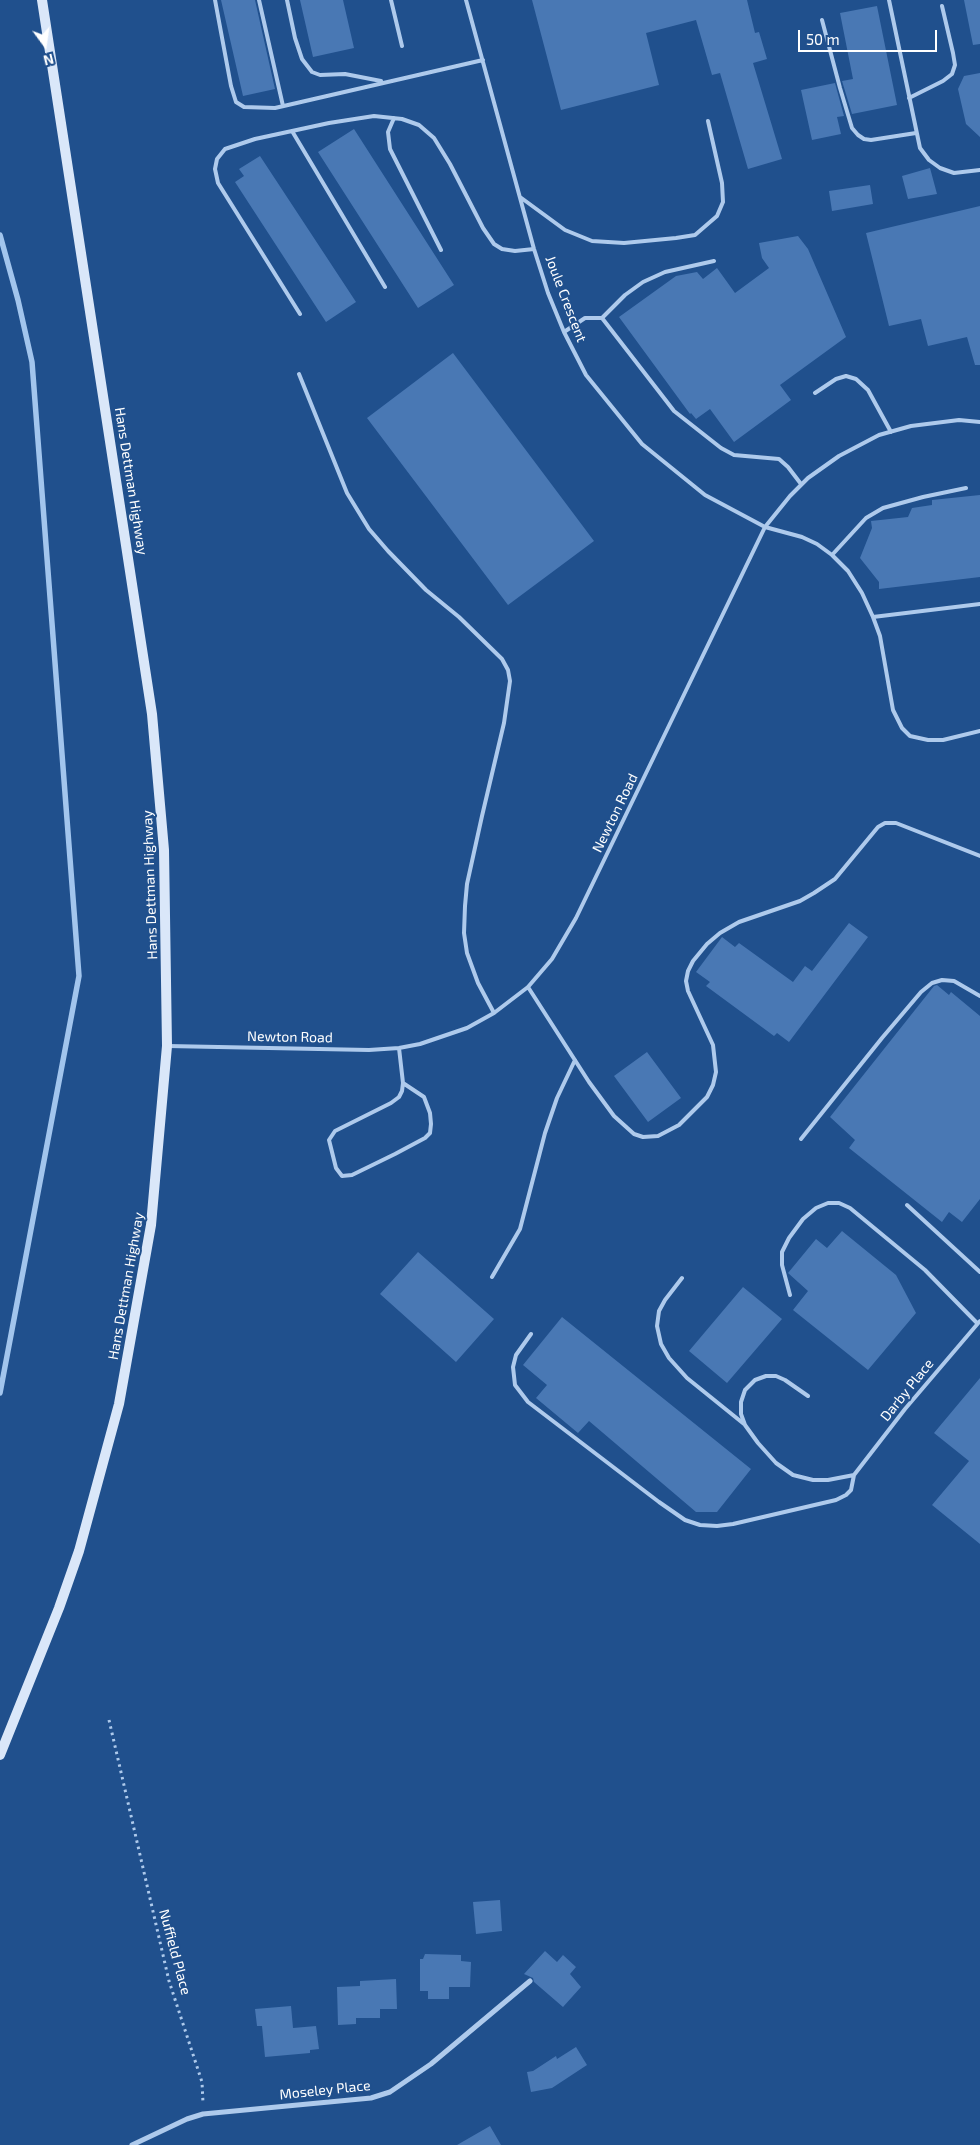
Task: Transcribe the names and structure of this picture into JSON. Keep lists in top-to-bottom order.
{
  "streets": {
    "street": ["Hans Dettman Highway", "Moseley Place"],
    "lane": ["Joule Crescent", "Newton Road", "Darby Place"],
    "path": ["Nuffield Place"]
  },
  "crossings": [
    ["Joule Crescent", "Newton Road"],
    ["Hans Dettman Highway", "Newton Road"],
    ["Nuffield Place", "Moseley Place"]
  ],
  "scale_bar": "50 m",
  "north": "bottom"
}
